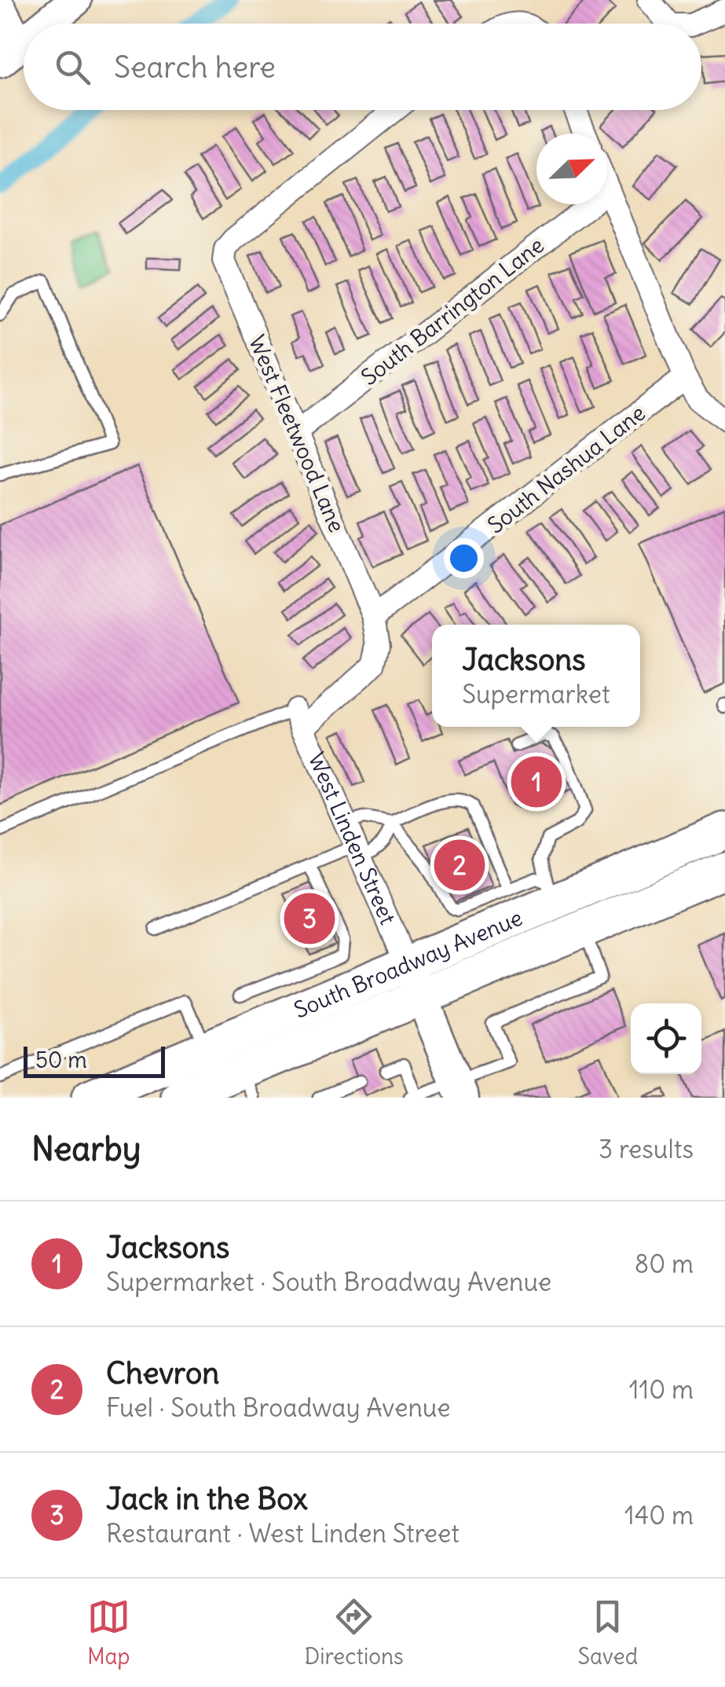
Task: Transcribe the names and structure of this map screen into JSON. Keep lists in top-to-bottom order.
{
  "streets": {
    "main road": ["South Broadway Avenue"],
    "street": [
      "South Barrington Lane",
      "West Fleetwood Lane",
      "South Nashua Lane",
      "West Linden Street"
    ]
  },
  "crossings": [
    ["South Barrington Lane", "West Fleetwood Lane"],
    ["West Fleetwood Lane", "South Nashua Lane"],
    ["West Linden Street", "South Broadway Avenue"]
  ],
  "scale_bar": "50 m",
  "north": "top right",
  "page": {
    "search": "Search here",
    "popup": ["Jacksons", "Supermarket"],
    "pins": ["1", "2", "3"],
    "scale": "50 m",
    "heading": ["Nearby", "3 results"],
    "list": [
      {
        "mark": "1",
        "name": "Jacksons",
        "note": "Supermarket · South Broadway Avenue",
        "value": "80 m"
      },
      {
        "mark": "2",
        "name": "Chevron",
        "note": "Fuel · South Broadway Avenue",
        "value": "110 m"
      },
      {
        "mark": "3",
        "name": "Jack in the Box",
        "note": "Restaurant · West Linden Street",
        "value": "140 m"
      }
    ],
    "nav": ["Map", "Directions", "Saved"]
  }
}
